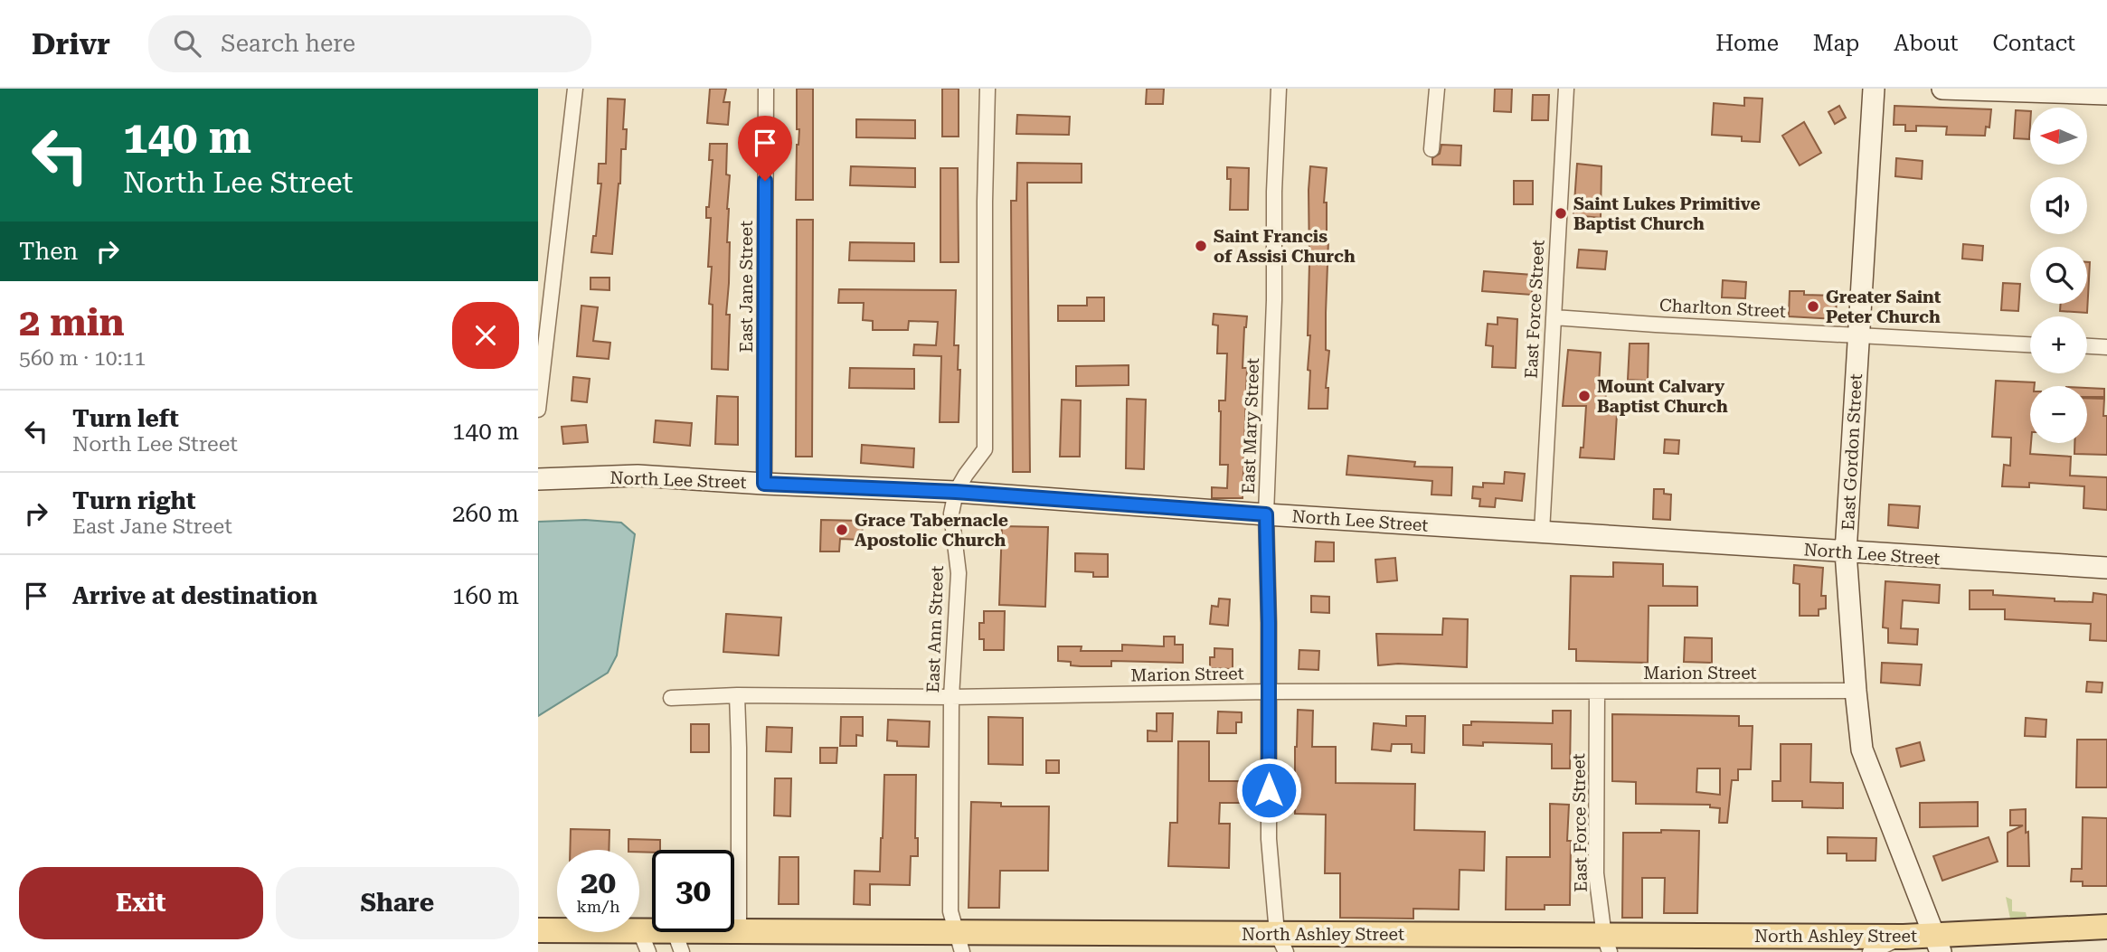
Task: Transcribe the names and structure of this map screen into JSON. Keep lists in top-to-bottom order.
{
  "streets": {
    "main road": ["North Ashley Street"],
    "street": [
      "East Jane Street",
      "Charlton Street",
      "East Force Street",
      "East Mary Street",
      "East Gordon Street",
      "North Lee Street",
      "East Ann Street",
      "Marion Street"
    ]
  },
  "crossings": [
    ["East Jane Street", "North Lee Street"],
    ["Charlton Street", "East Force Street"],
    ["Charlton Street", "East Gordon Street"],
    ["East Force Street", "North Lee Street"],
    ["East Force Street", "Marion Street"],
    ["East Force Street", "North Ashley Street"],
    ["East Mary Street", "North Lee Street"],
    ["East Mary Street", "Marion Street"],
    ["East Mary Street", "North Ashley Street"],
    ["East Gordon Street", "North Lee Street"],
    ["East Gordon Street", "Marion Street"],
    ["East Gordon Street", "North Ashley Street"],
    ["North Lee Street", "East Ann Street"],
    ["East Ann Street", "Marion Street"],
    ["East Ann Street", "North Ashley Street"]
  ],
  "places": [
    "Saint Lukes Primitive Baptist Church",
    "Saint Francis of Assisi Church",
    "Greater Saint Peter Church",
    "Mount Calvary Baptist Church",
    "Grace Tabernacle Apostolic Church"
  ],
  "north": "left",
  "page": {
    "header": "Drivr",
    "search": "Search here",
    "nav": [
      "Home",
      "Map",
      "About",
      "Contact"
    ],
    "turn": ["140 m", "North Lee Street"],
    "map_buttons": ["+", "−"],
    "then": "Then",
    "heading": ["2 min", "560 m · 10:11"],
    "list": [
      {
        "name": "Turn left",
        "note": "North Lee Street",
        "value": "140 m"
      },
      {
        "name": "Turn right",
        "note": "East Jane Street",
        "value": "260 m"
      },
      {
        "name": "Arrive at destination",
        "value": "160 m"
      }
    ],
    "speed": "20 km/h",
    "limit": "30",
    "buttons": ["Exit", "Share"]
  }
}
